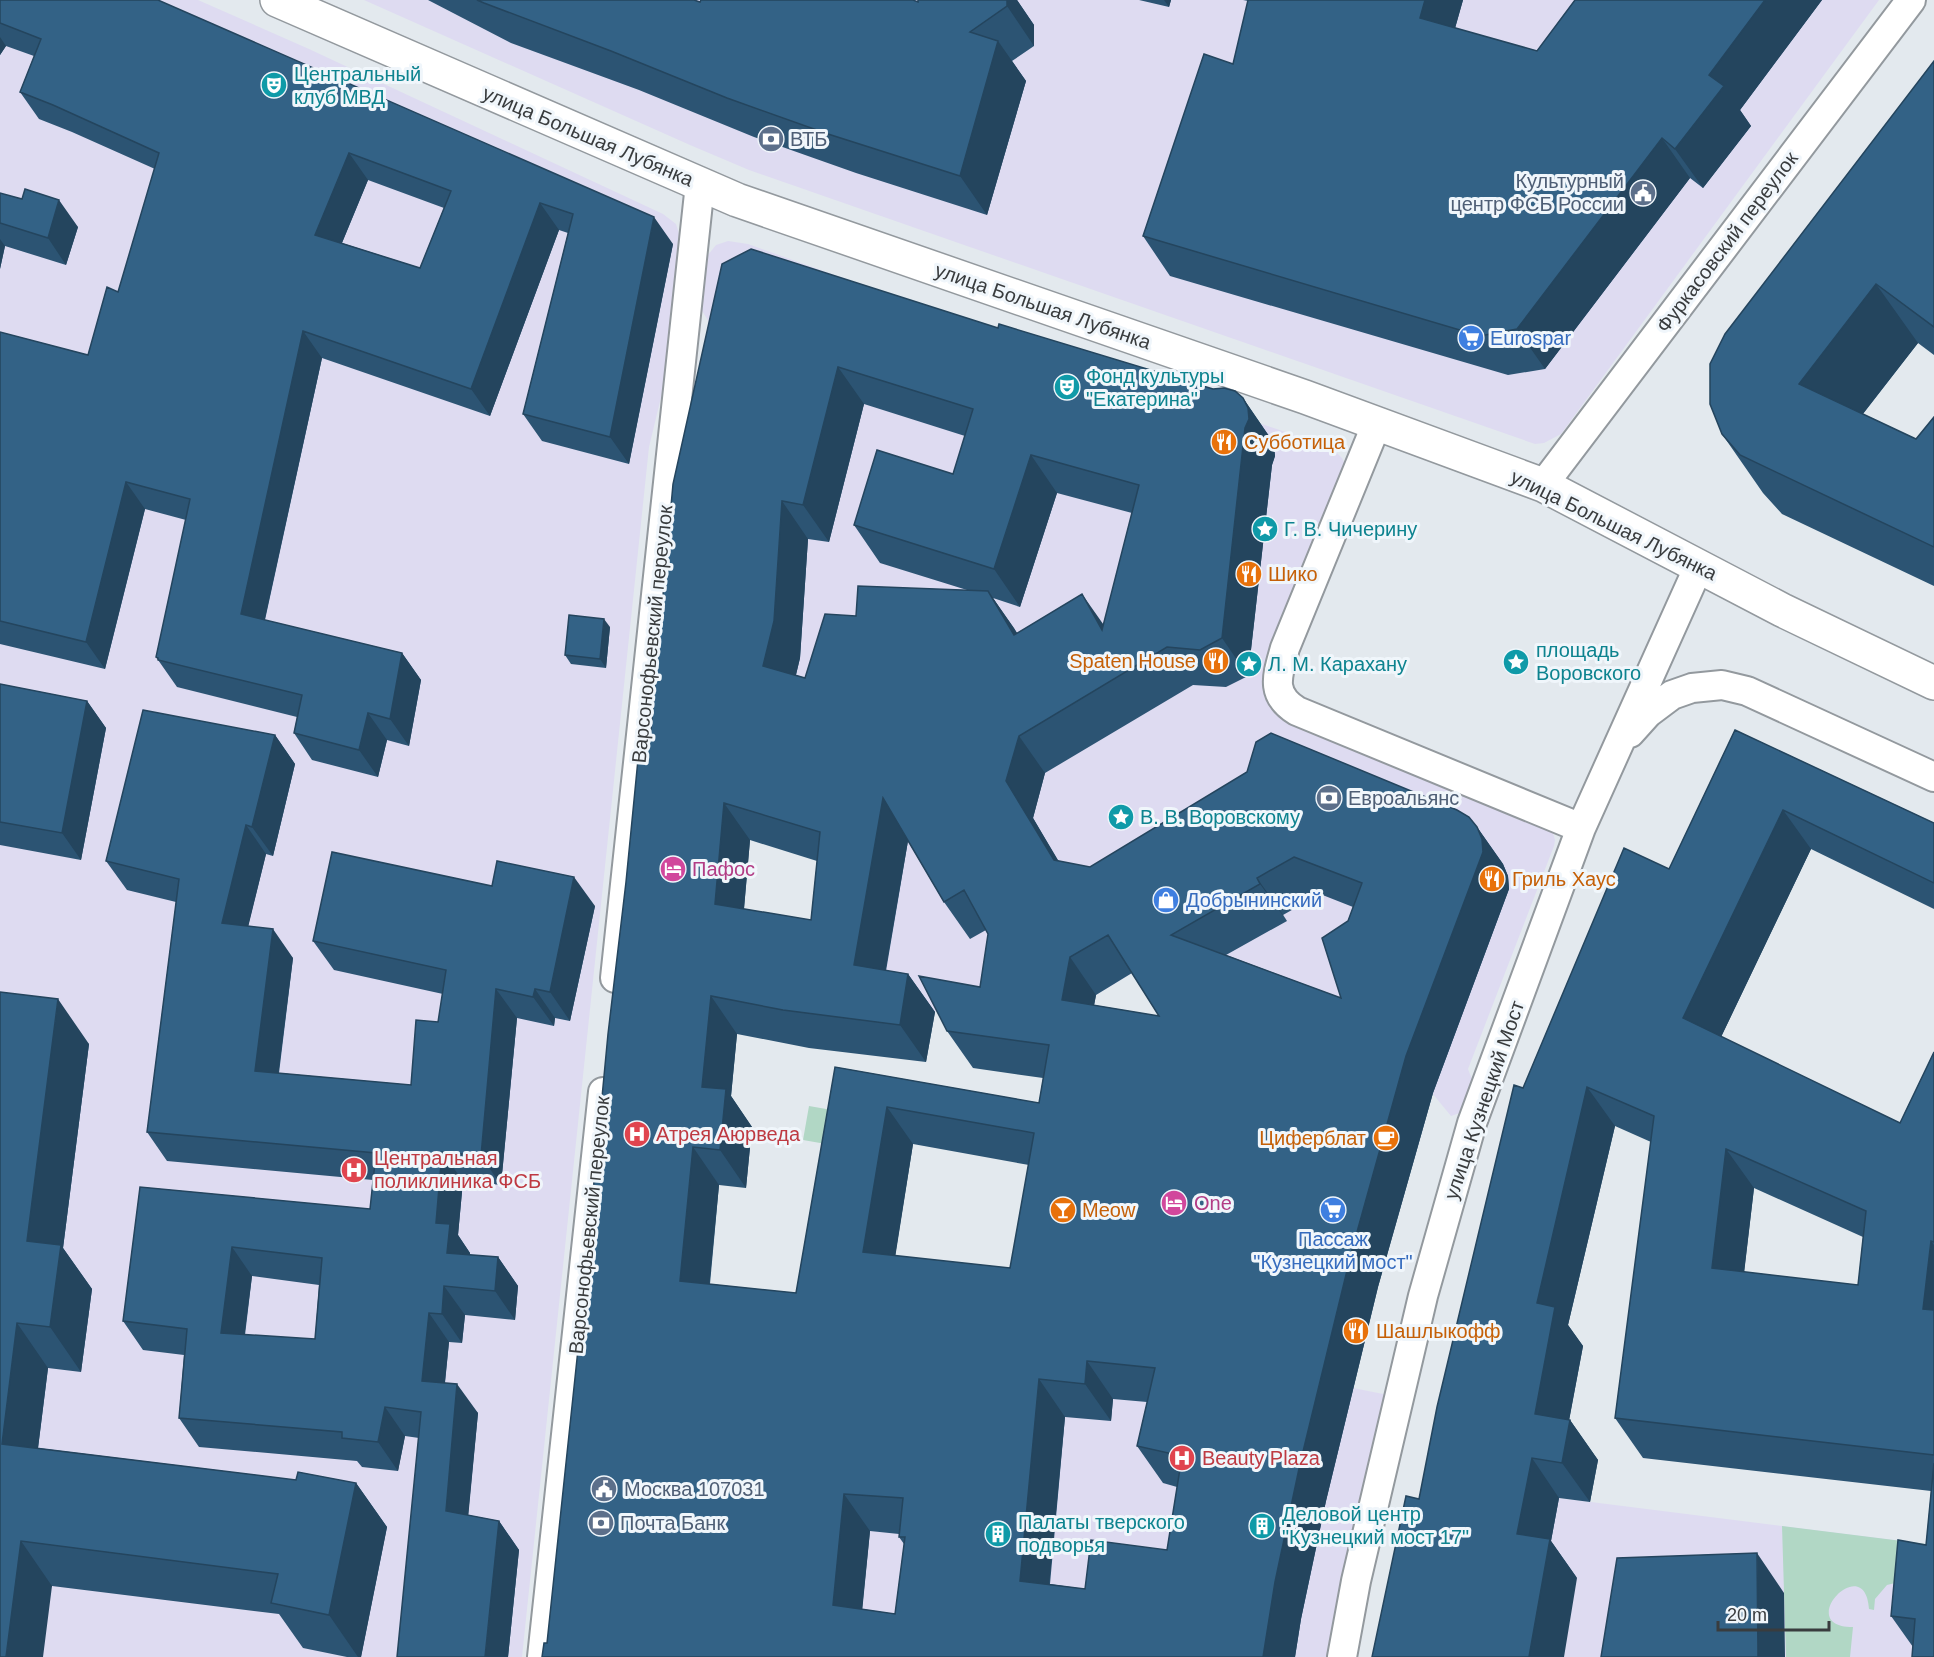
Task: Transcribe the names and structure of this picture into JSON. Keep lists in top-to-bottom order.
{
  "streets": {
    "main road": ["улица Большая Лубянка"],
    "street": ["Фуркасовский переулок", "Варсонофьевский переулок", "улица Кузнецкий Мост"]
  },
  "crossings": [
    ["улица Большая Лубянка", "Фуркасовский переулок"],
    ["улица Большая Лубянка", "Варсонофьевский переулок"],
    ["улица Большая Лубянка", "улица Кузнецкий Мост"]
  ],
  "places": {
    "theatre": ["Центральный клуб МВД", "Фонд культуры \"Екатерина\""],
    "bank": ["ВТБ", "Евроальянс", "Почта Банк"],
    "public building": ["Культурный центр ФСБ России", "Москва 107031"],
    "supermarket": ["Eurospar", "Пассаж \"Кузнецкий мост\""],
    "restaurant": [
      "Субботица",
      "Шико",
      "Spaten House",
      "Гриль Хаус",
      "Шашлыкофф"
    ],
    "place": [
      "Г. В. Чичерину",
      "площадь Воровского",
      "Л. М. Карахану",
      "В. В. Воровскому"
    ],
    "hotel": ["Пафос", "One"],
    "shop": ["Добрынинский"],
    "hospital": ["Атрея Аюрведа", "Центральная поликлиника ФСБ", "Beauty Plaza"],
    "cafe": ["Циферблат"],
    "bar": ["Meow"],
    "building": ["Деловой центр \"Кузнецкий мост 17\"", "Палаты тверского подворья"]
  },
  "scale_bar": "20 m"
}
